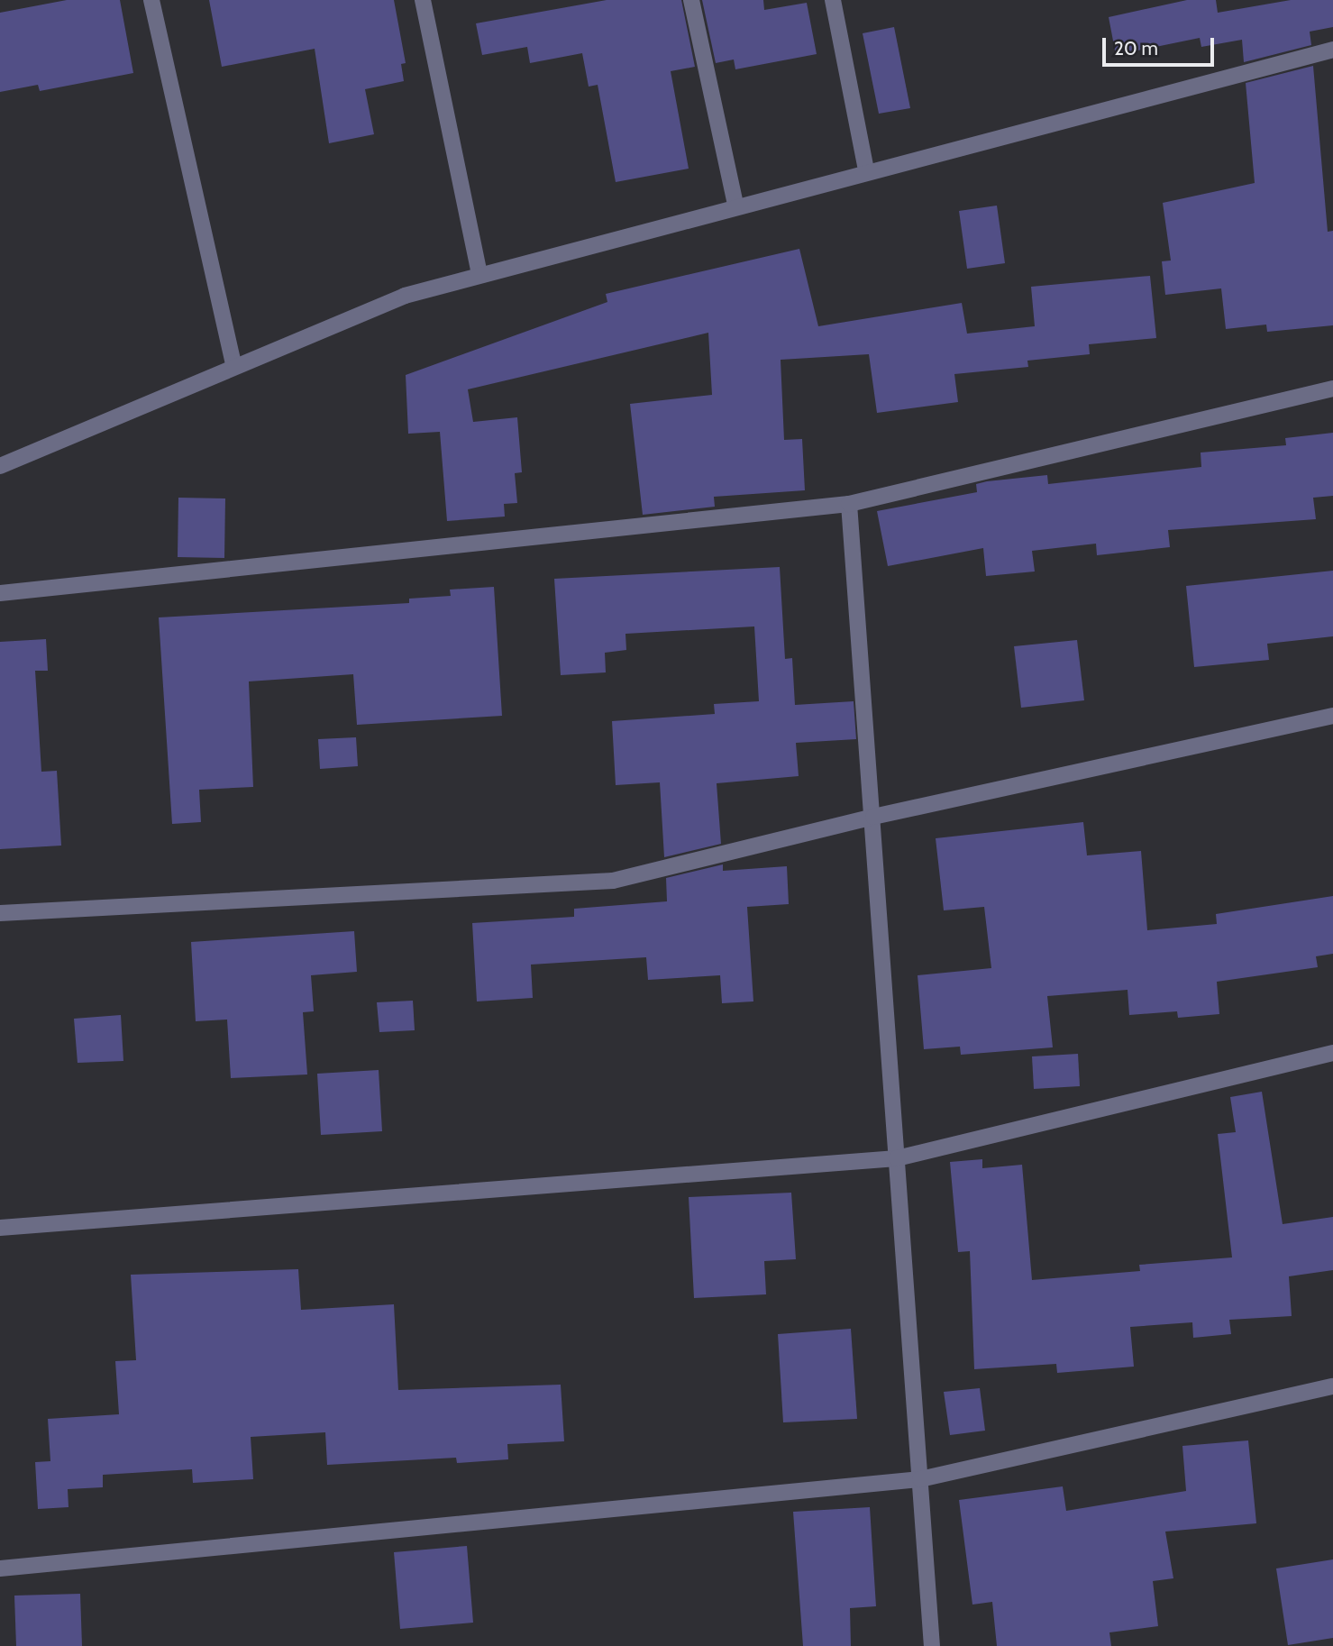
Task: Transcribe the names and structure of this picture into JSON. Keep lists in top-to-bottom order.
{
  "scale_bar": "20 m"
}
